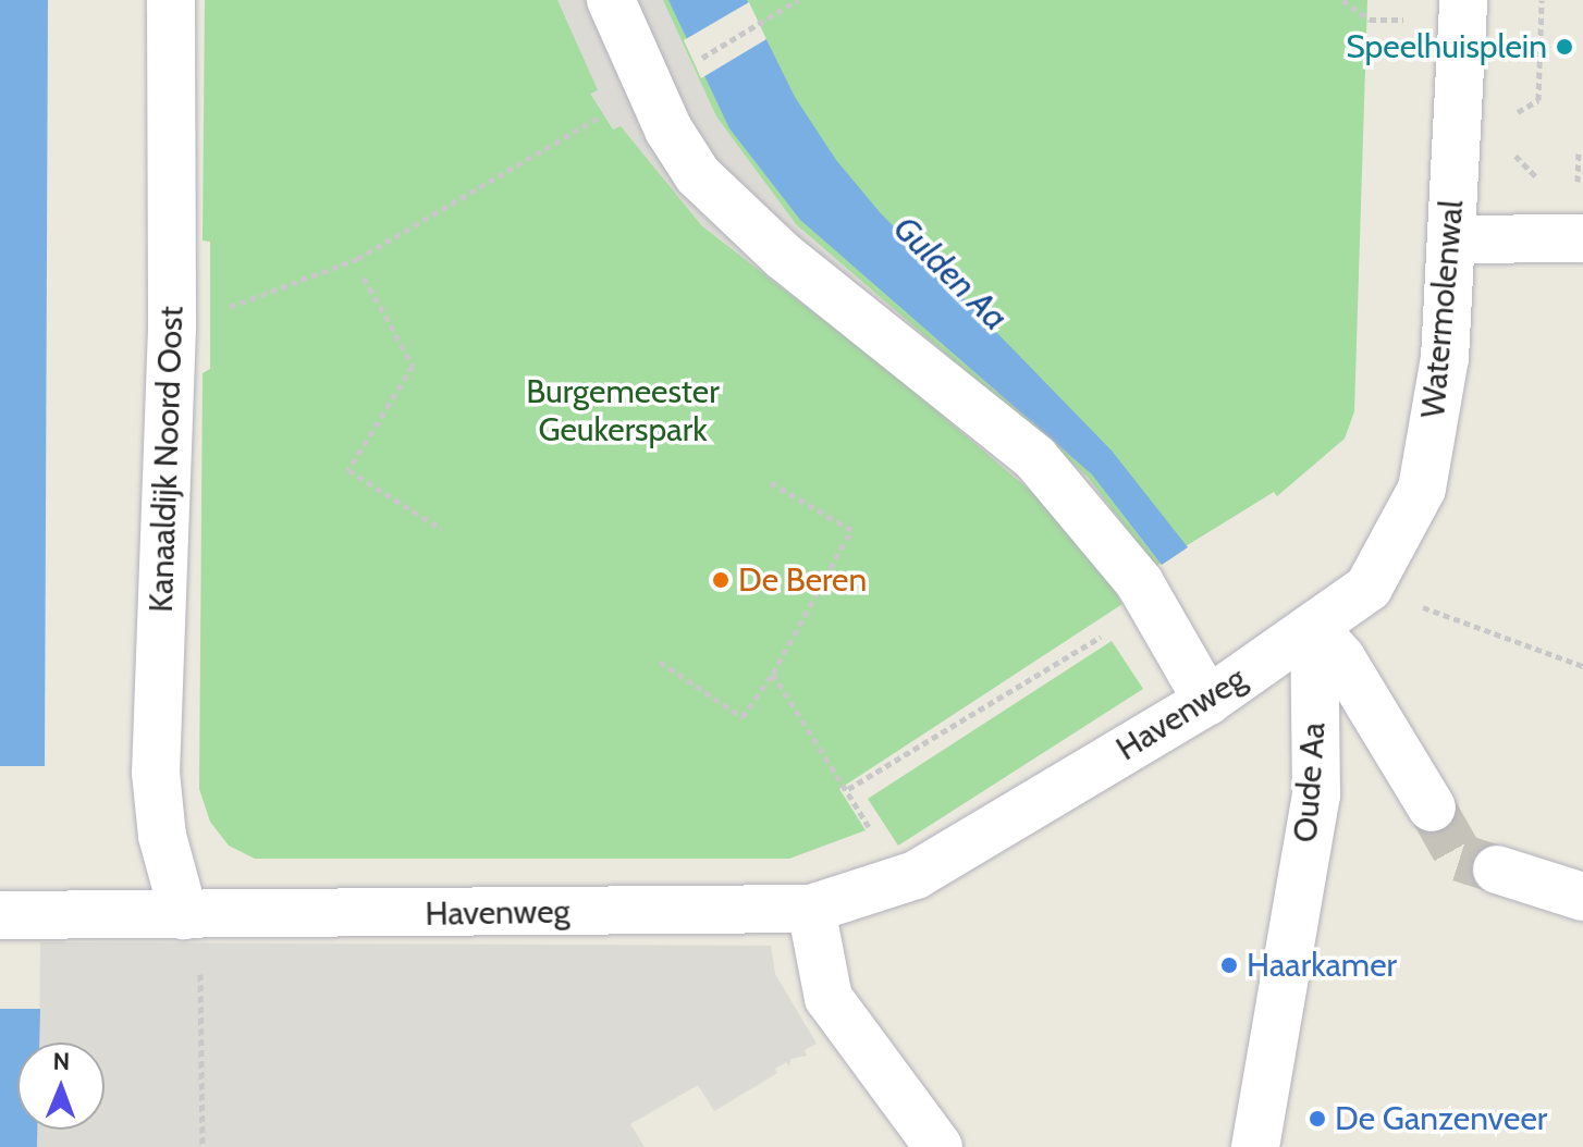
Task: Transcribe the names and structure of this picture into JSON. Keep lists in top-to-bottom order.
{
  "streets": {
    "street": [
      "Watermolenwal",
      "Kanaaldijk Noord Oost",
      "Havenweg",
      "Oude Aa"
    ]
  },
  "crossings": [
    ["Watermolenwal", "Havenweg"],
    ["Watermolenwal", "Oude Aa"],
    ["Kanaaldijk Noord Oost", "Havenweg"],
    ["Havenweg", "Oude Aa"]
  ],
  "water": ["Gulden Aa"],
  "parks": ["Burgemeester Geukerspark"],
  "places": [
    "Speelhuisplein",
    "De Beren",
    "Haarkamer",
    "De Ganzenveer"
  ],
  "north": "top"
}
